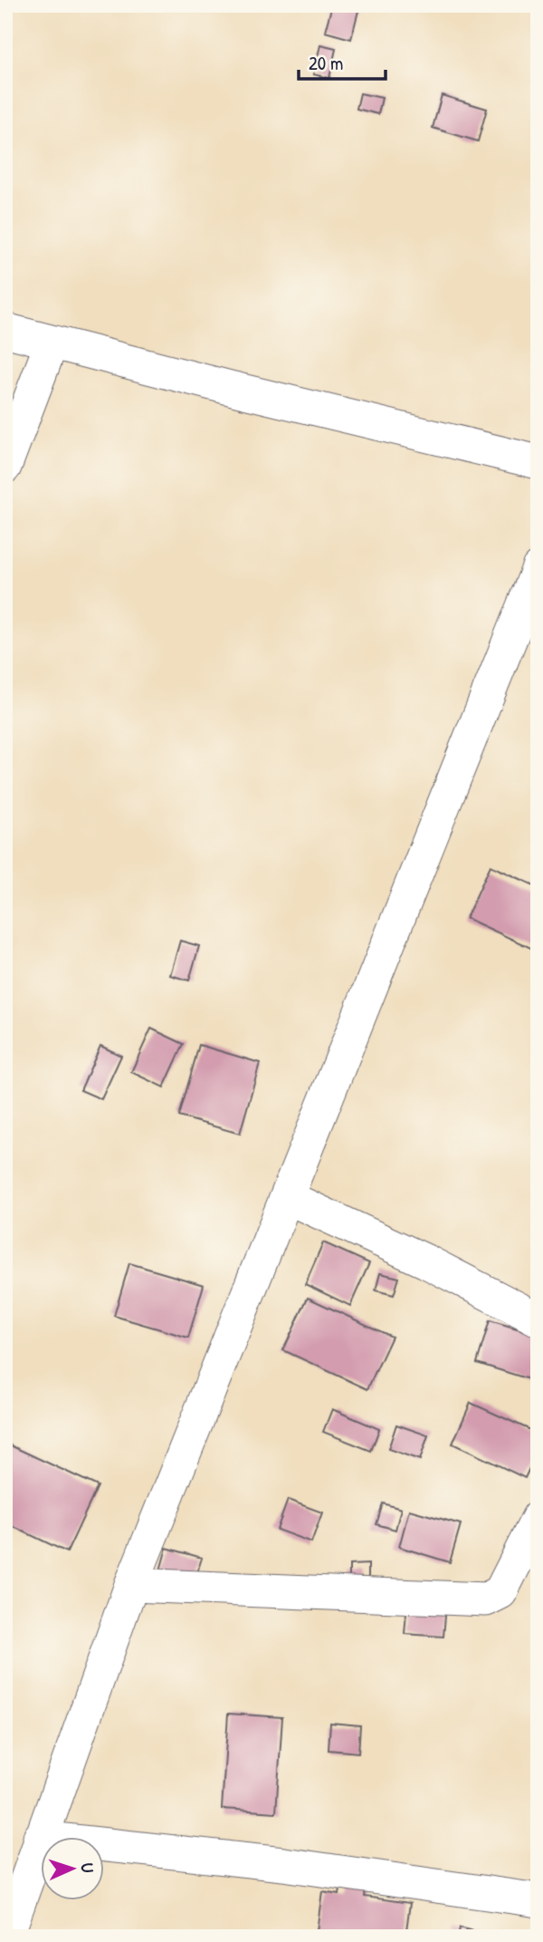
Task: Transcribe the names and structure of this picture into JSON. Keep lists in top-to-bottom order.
{
  "scale_bar": "20 m",
  "north": "right"
}
